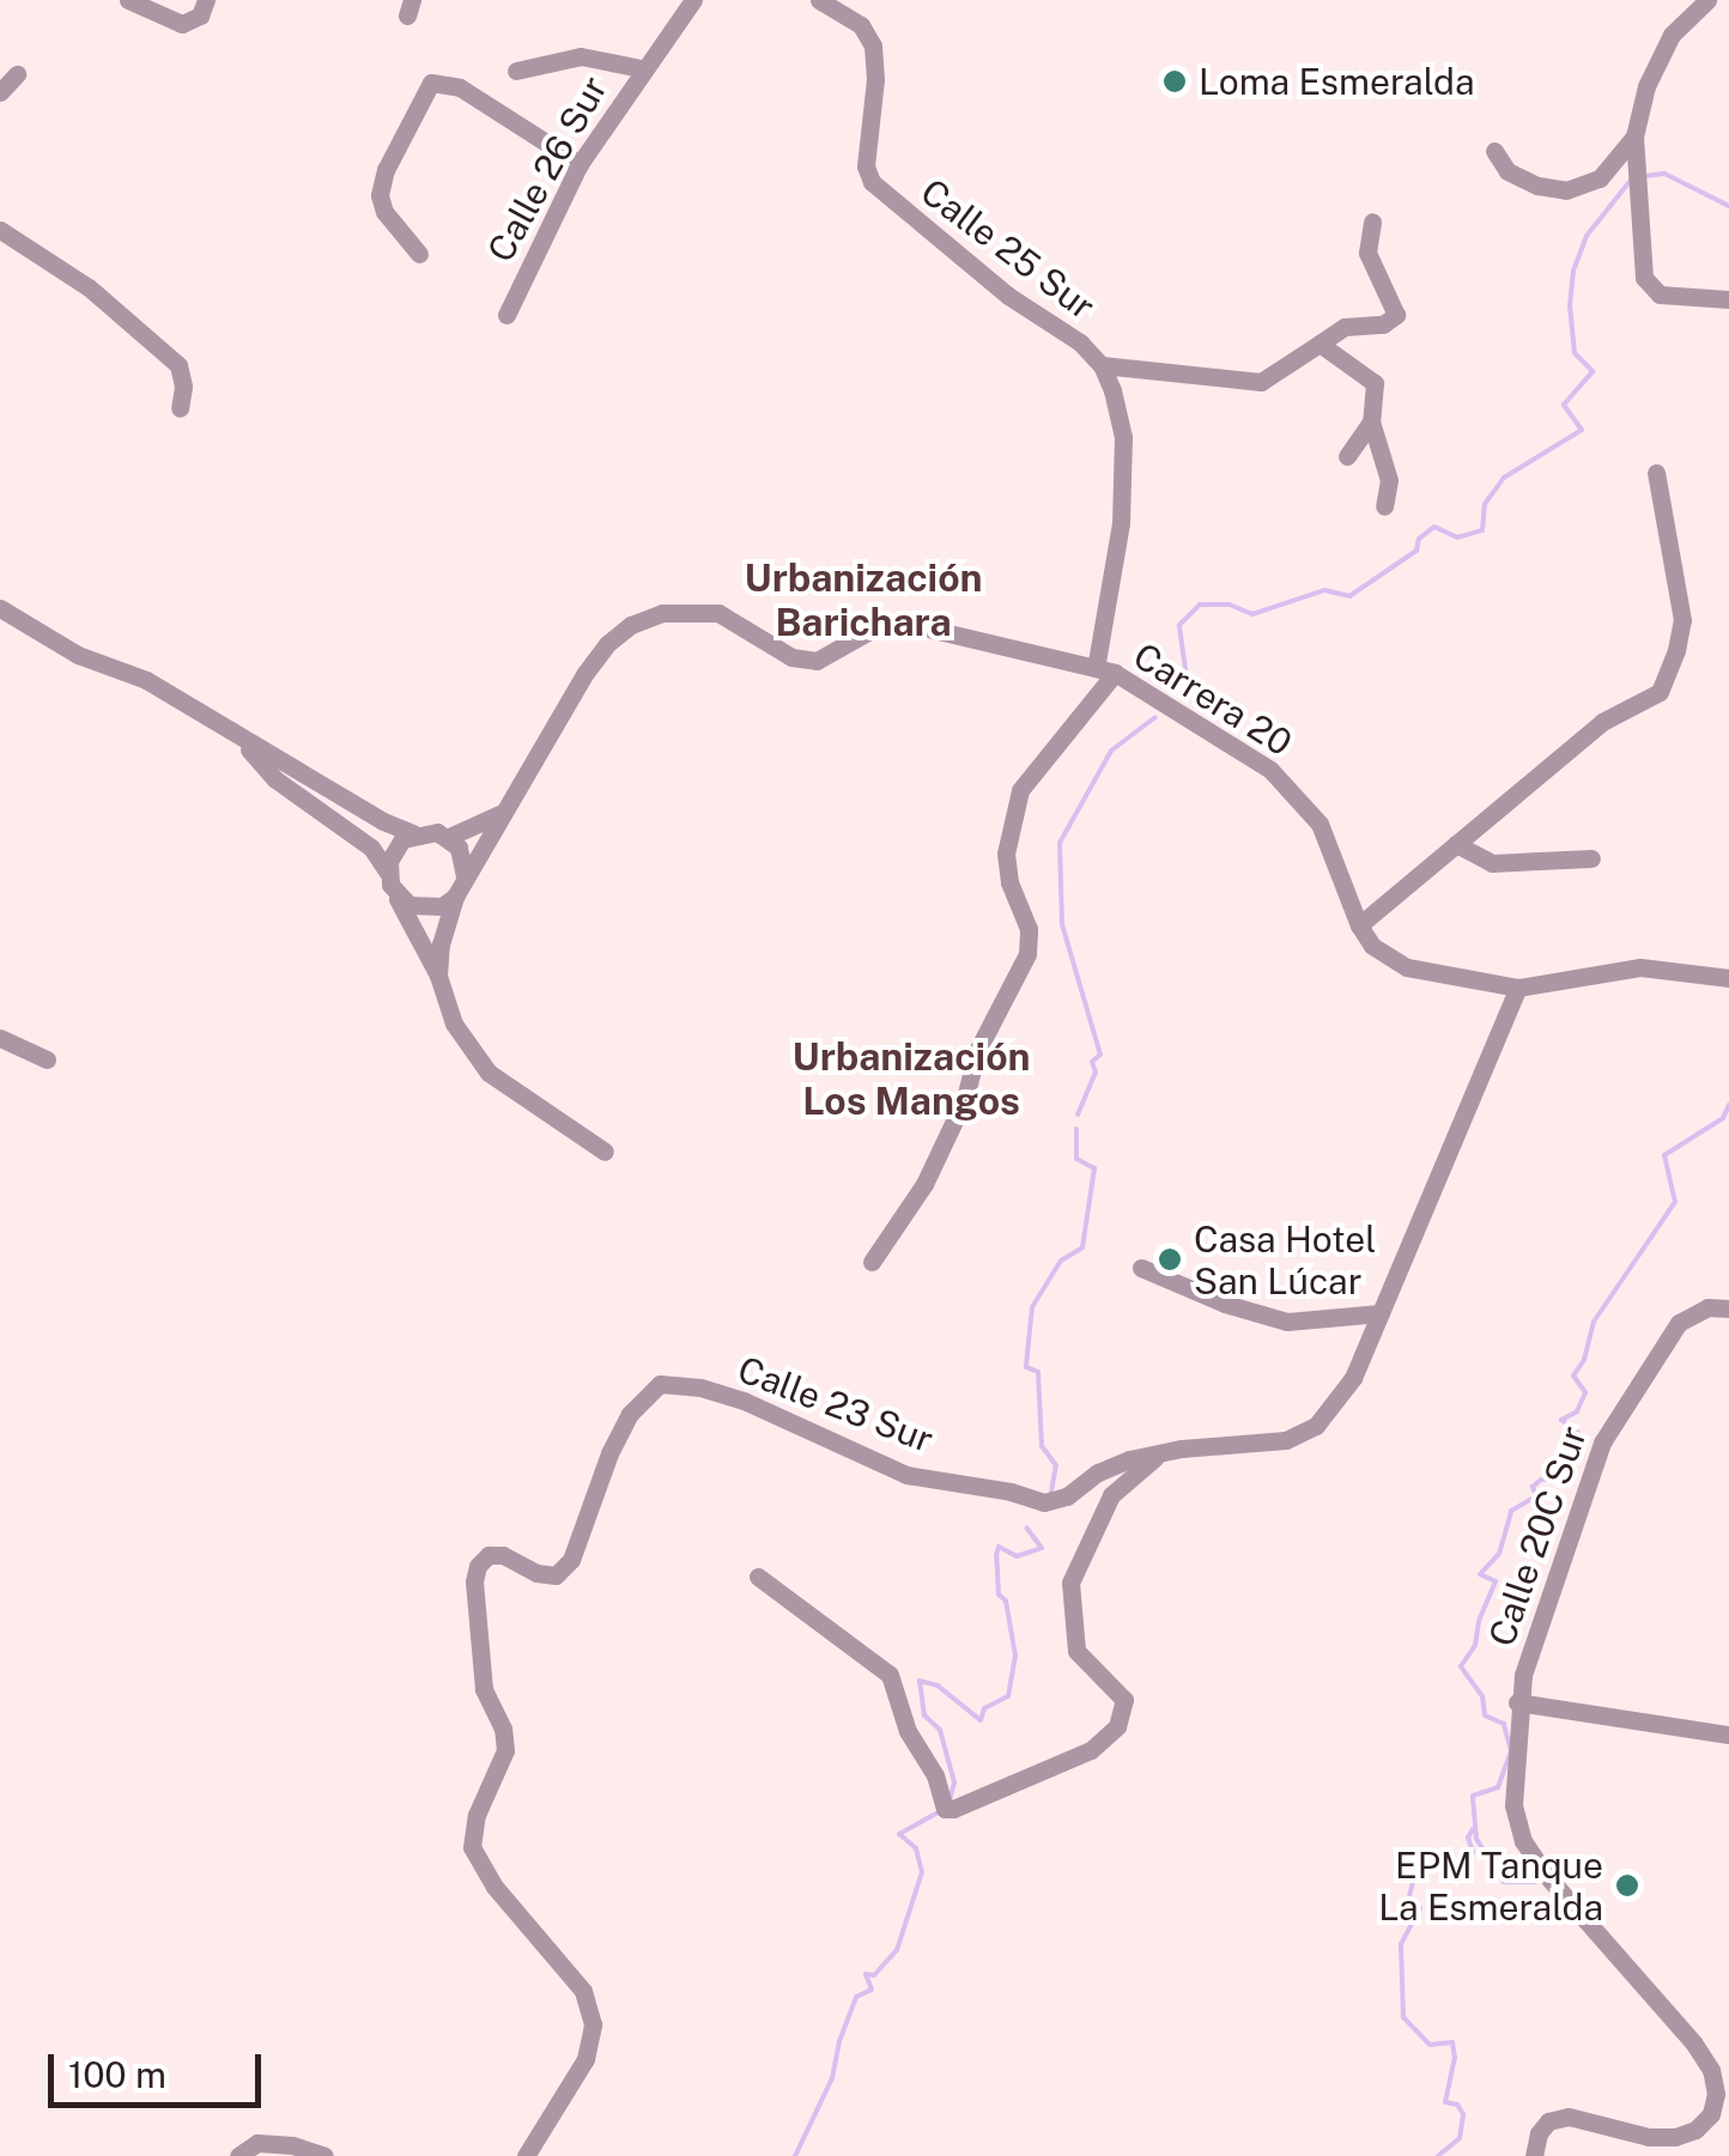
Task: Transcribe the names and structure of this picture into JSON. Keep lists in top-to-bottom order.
{
  "streets": {
    "street": [
      "Calle 26 Sur",
      "Calle 25 Sur",
      "Carrera 20",
      "Calle 23 Sur",
      "Calle 20C Sur"
    ]
  },
  "crossings": [
    ["Calle 25 Sur", "Carrera 20"],
    ["Carrera 20", "Calle 23 Sur"]
  ],
  "districts": ["Urbanización Barichara", "Urbanización Los Mangos"],
  "places": ["Loma Esmeralda", "Casa Hotel San Lúcar", "EPM Tanque La Esmeralda"],
  "scale_bar": "100 m"
}
